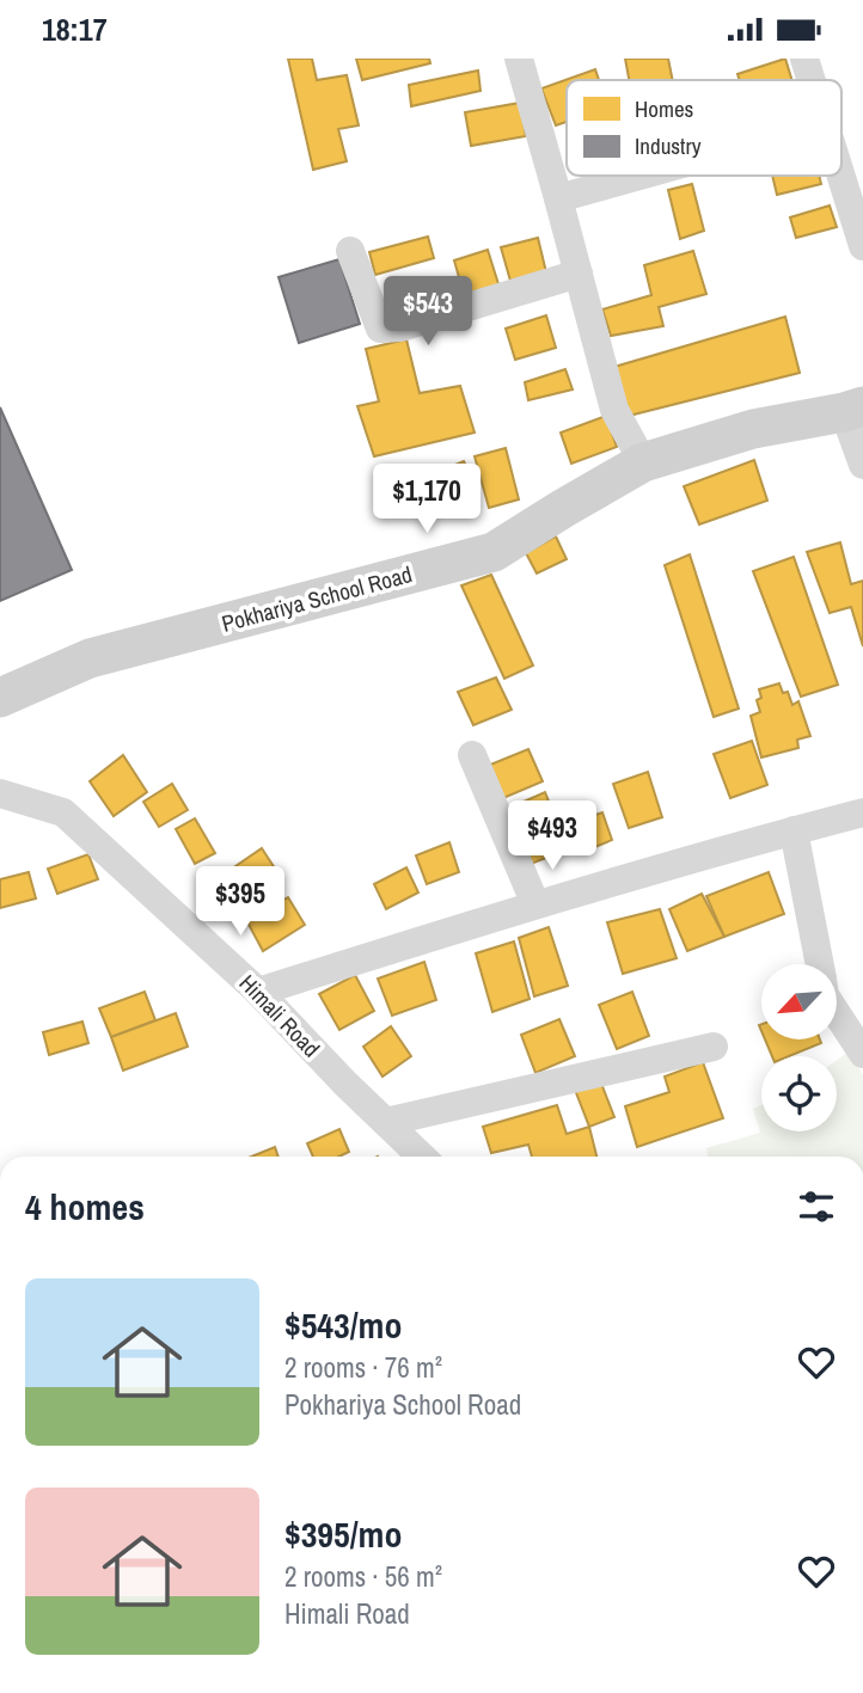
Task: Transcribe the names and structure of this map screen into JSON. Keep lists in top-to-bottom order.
{
  "streets": {
    "main road": ["Pokhariya School Road"],
    "street": ["Himali Road"]
  },
  "legend": ["Homes", "Industry"],
  "north": "bottom left",
  "page": {
    "status": "18:17",
    "price": [
      "$543",
      "$1,170",
      "$493",
      "$395"
    ],
    "heading": "4 homes",
    "list": [
      {
        "name": "$543/mo",
        "note": "2 rooms · 76 m² · Pokhariya School Road"
      },
      {
        "name": "$395/mo",
        "note": "2 rooms · 56 m² · Himali Road"
      }
    ]
  }
}
